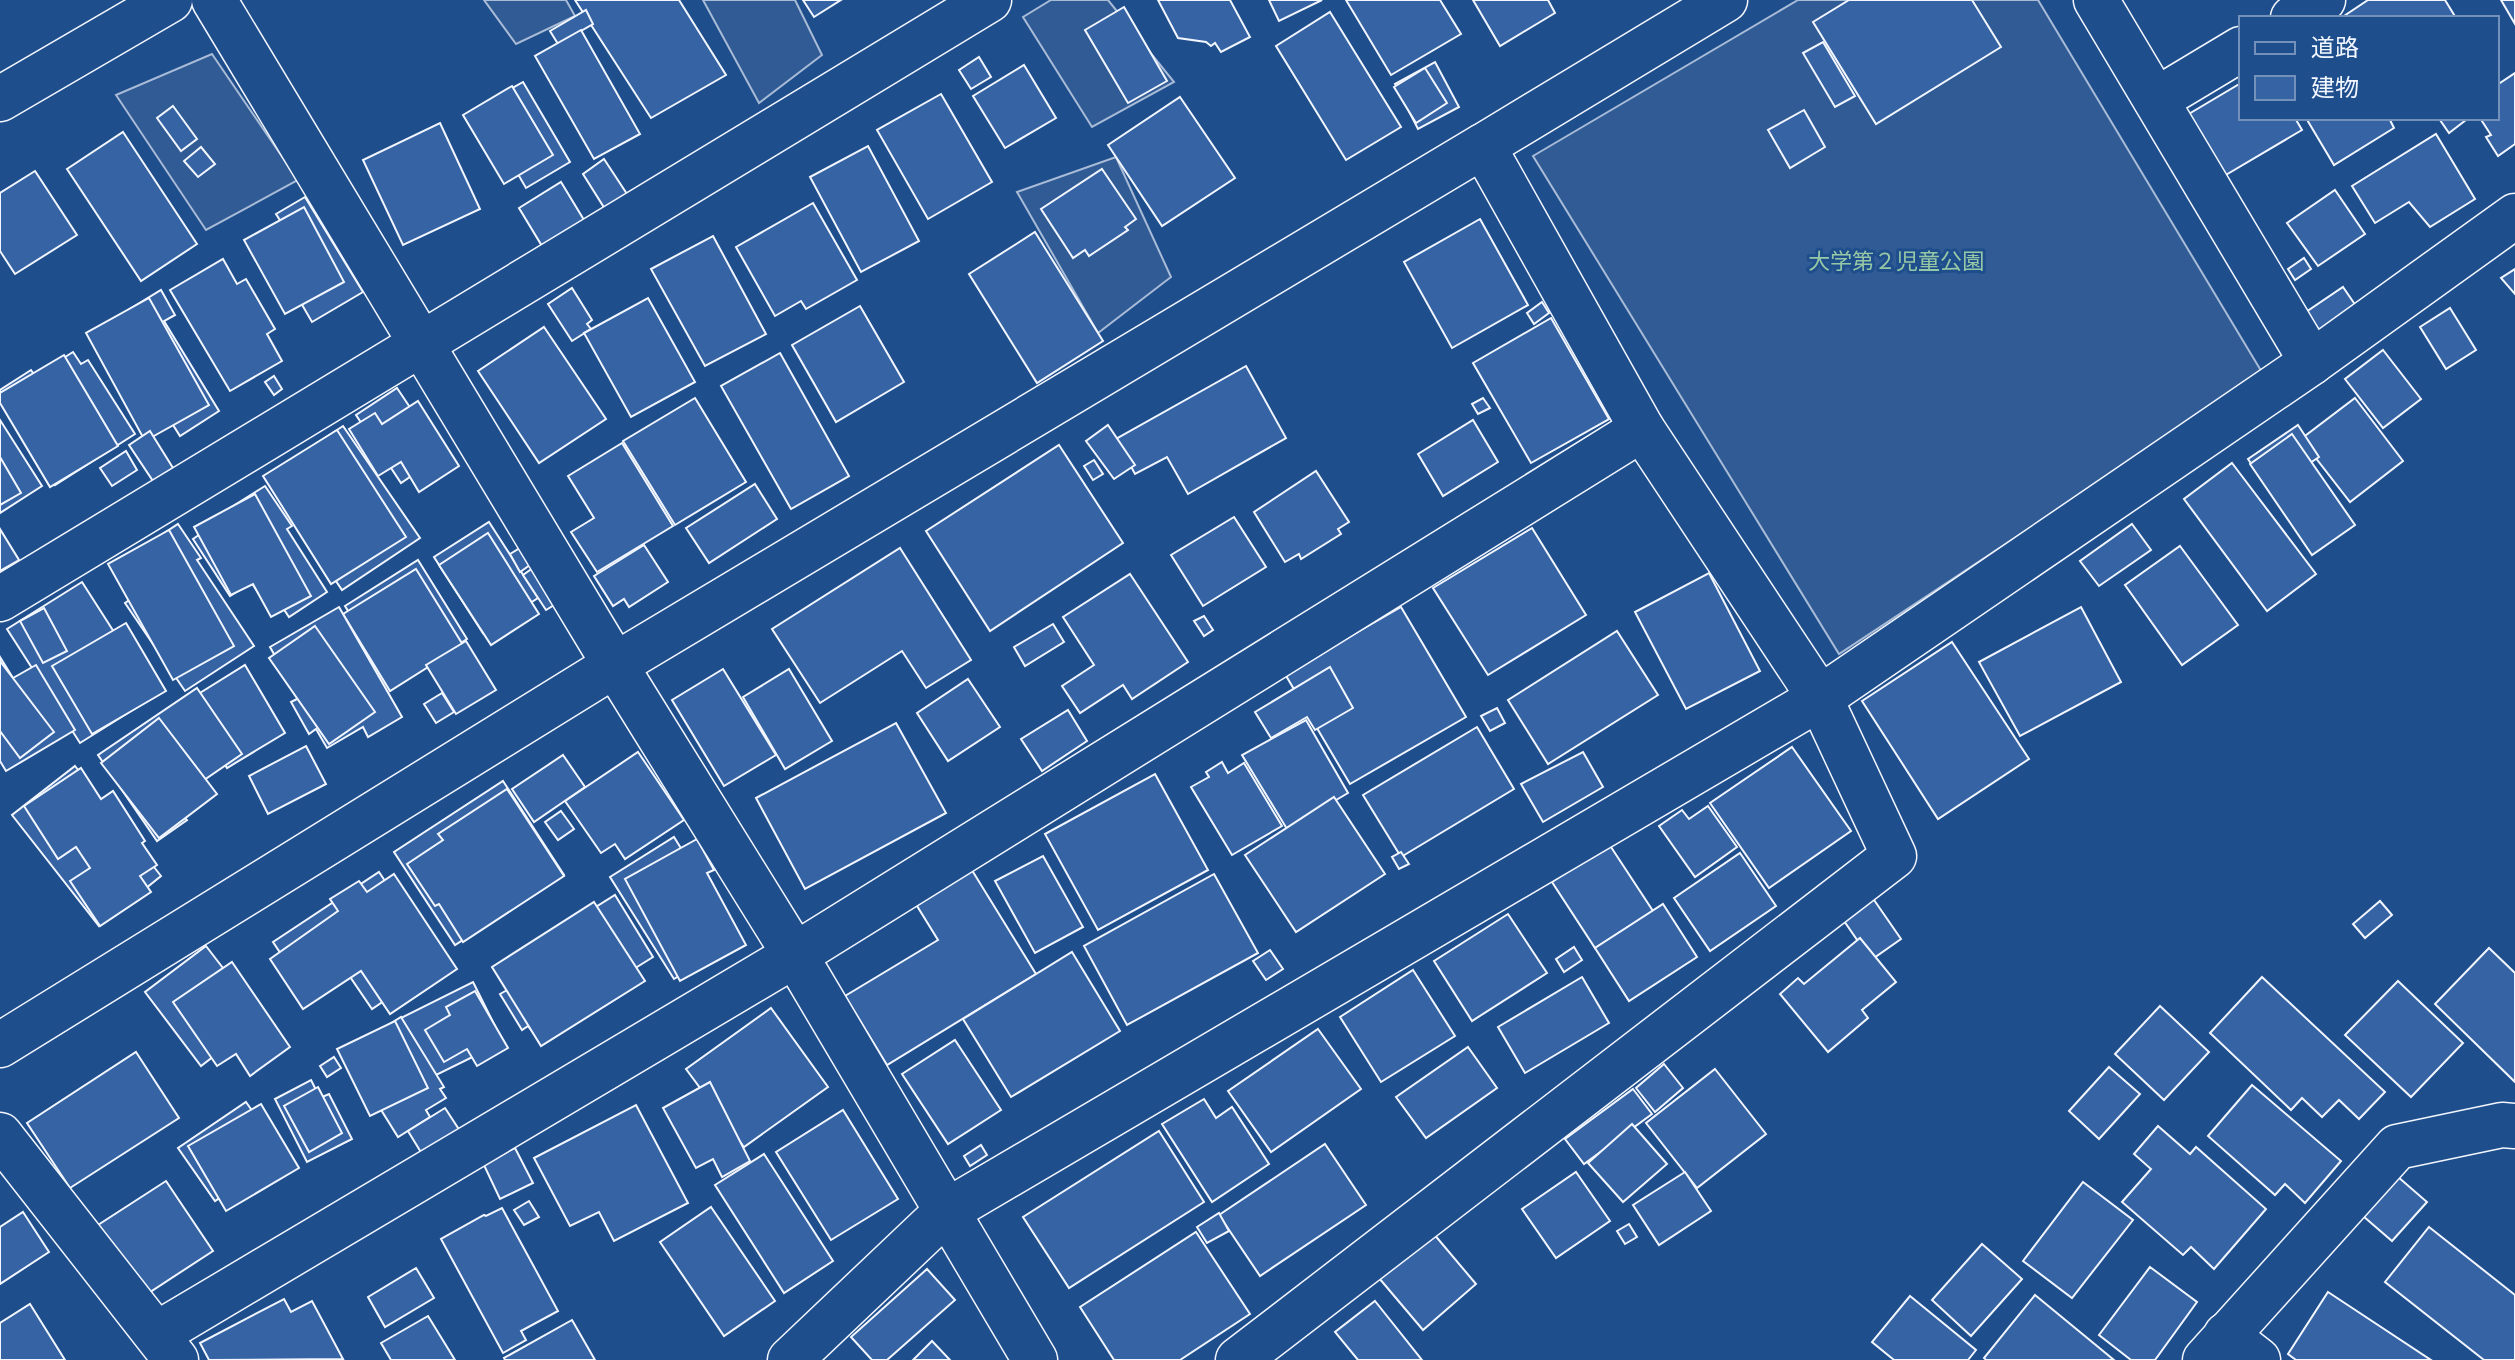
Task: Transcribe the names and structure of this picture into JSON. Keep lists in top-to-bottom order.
{
  "parks": ["大学第２児童公園"],
  "legend": ["道路", "建物"]
}
